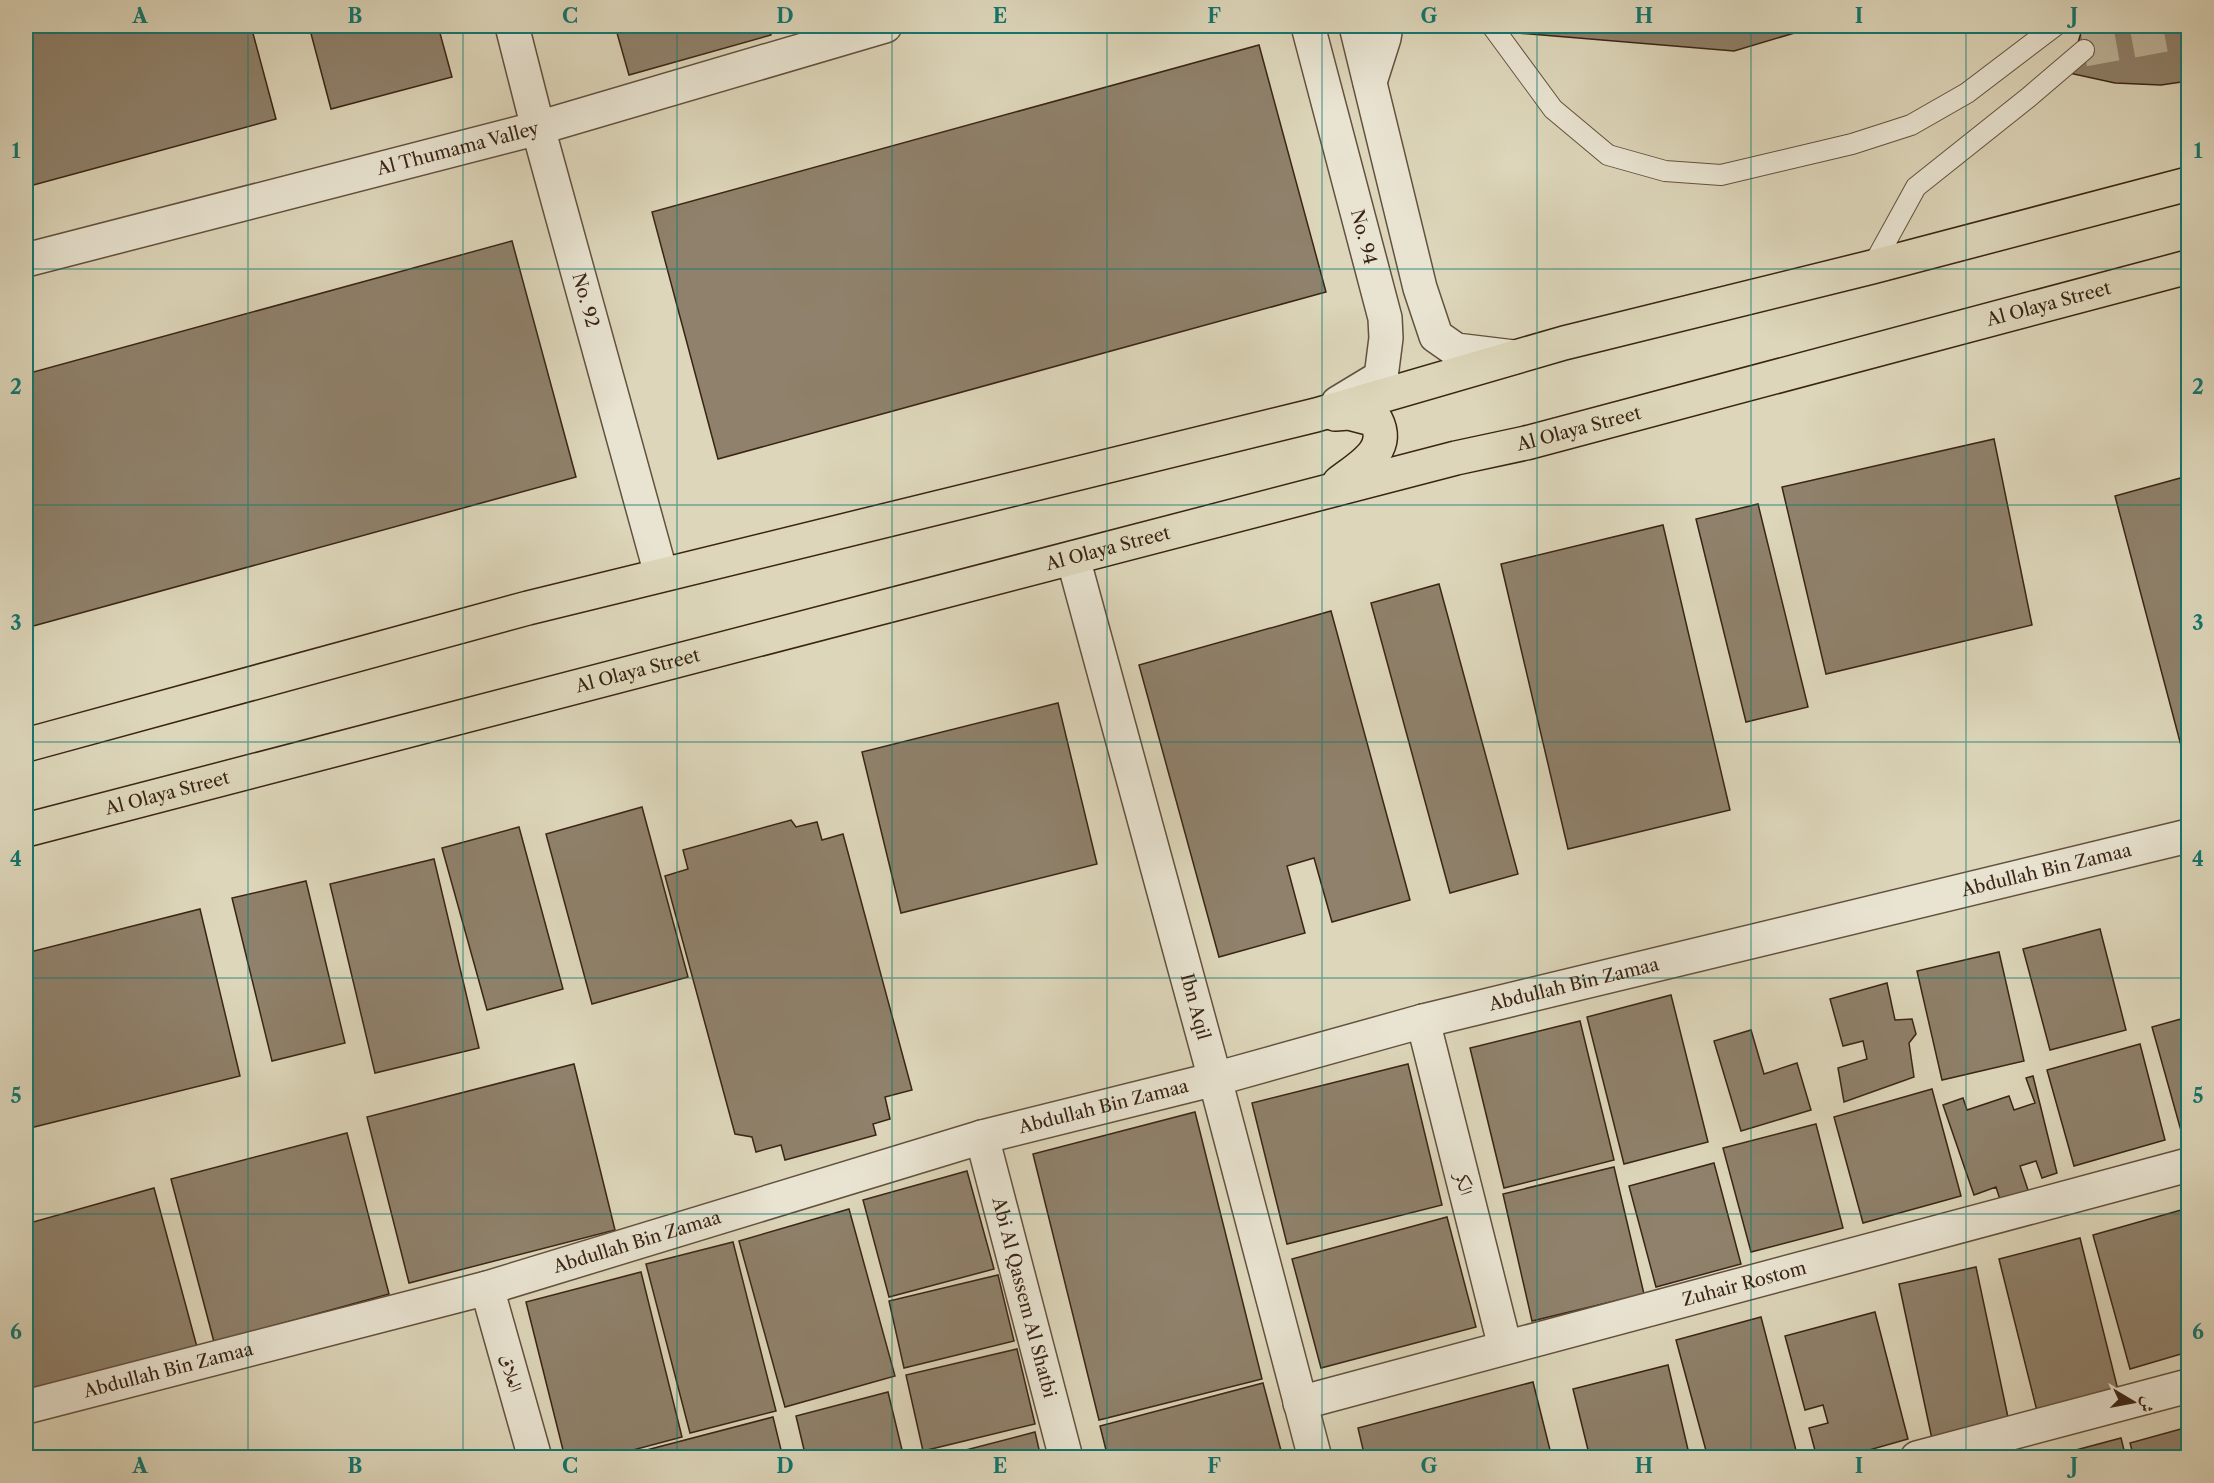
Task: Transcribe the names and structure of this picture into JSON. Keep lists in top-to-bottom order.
{
  "streets": {
    "main road": ["Al Olaya Street"],
    "street": [
      "Al Thumama Valley",
      "No. 94",
      "No. 92",
      "Abdullah Bin Zamaa",
      "Ibn Aqil",
      "الكر",
      "Zuhair Rostom",
      "Abi Al Qassem Al Shatbi",
      "العلاق"
    ]
  },
  "crossings": [
    ["Al Thumama Valley", "No. 92"],
    ["Al Olaya Street", "Ibn Aqil"],
    ["Abdullah Bin Zamaa", "Ibn Aqil"],
    ["Abdullah Bin Zamaa", "الكر"],
    ["Abdullah Bin Zamaa", "Abi Al Qassem Al Shatbi"],
    ["Abdullah Bin Zamaa", "العلاق"],
    ["Ibn Aqil", "Zuhair Rostom"],
    ["الكر", "Zuhair Rostom"]
  ],
  "north": "right",
  "grid": {
    "columns": [
      "A",
      "B",
      "C",
      "D",
      "E",
      "F",
      "G",
      "H",
      "I",
      "J"
    ],
    "rows": [
      "1",
      "2",
      "3",
      "4",
      "5",
      "6"
    ]
  }
}
